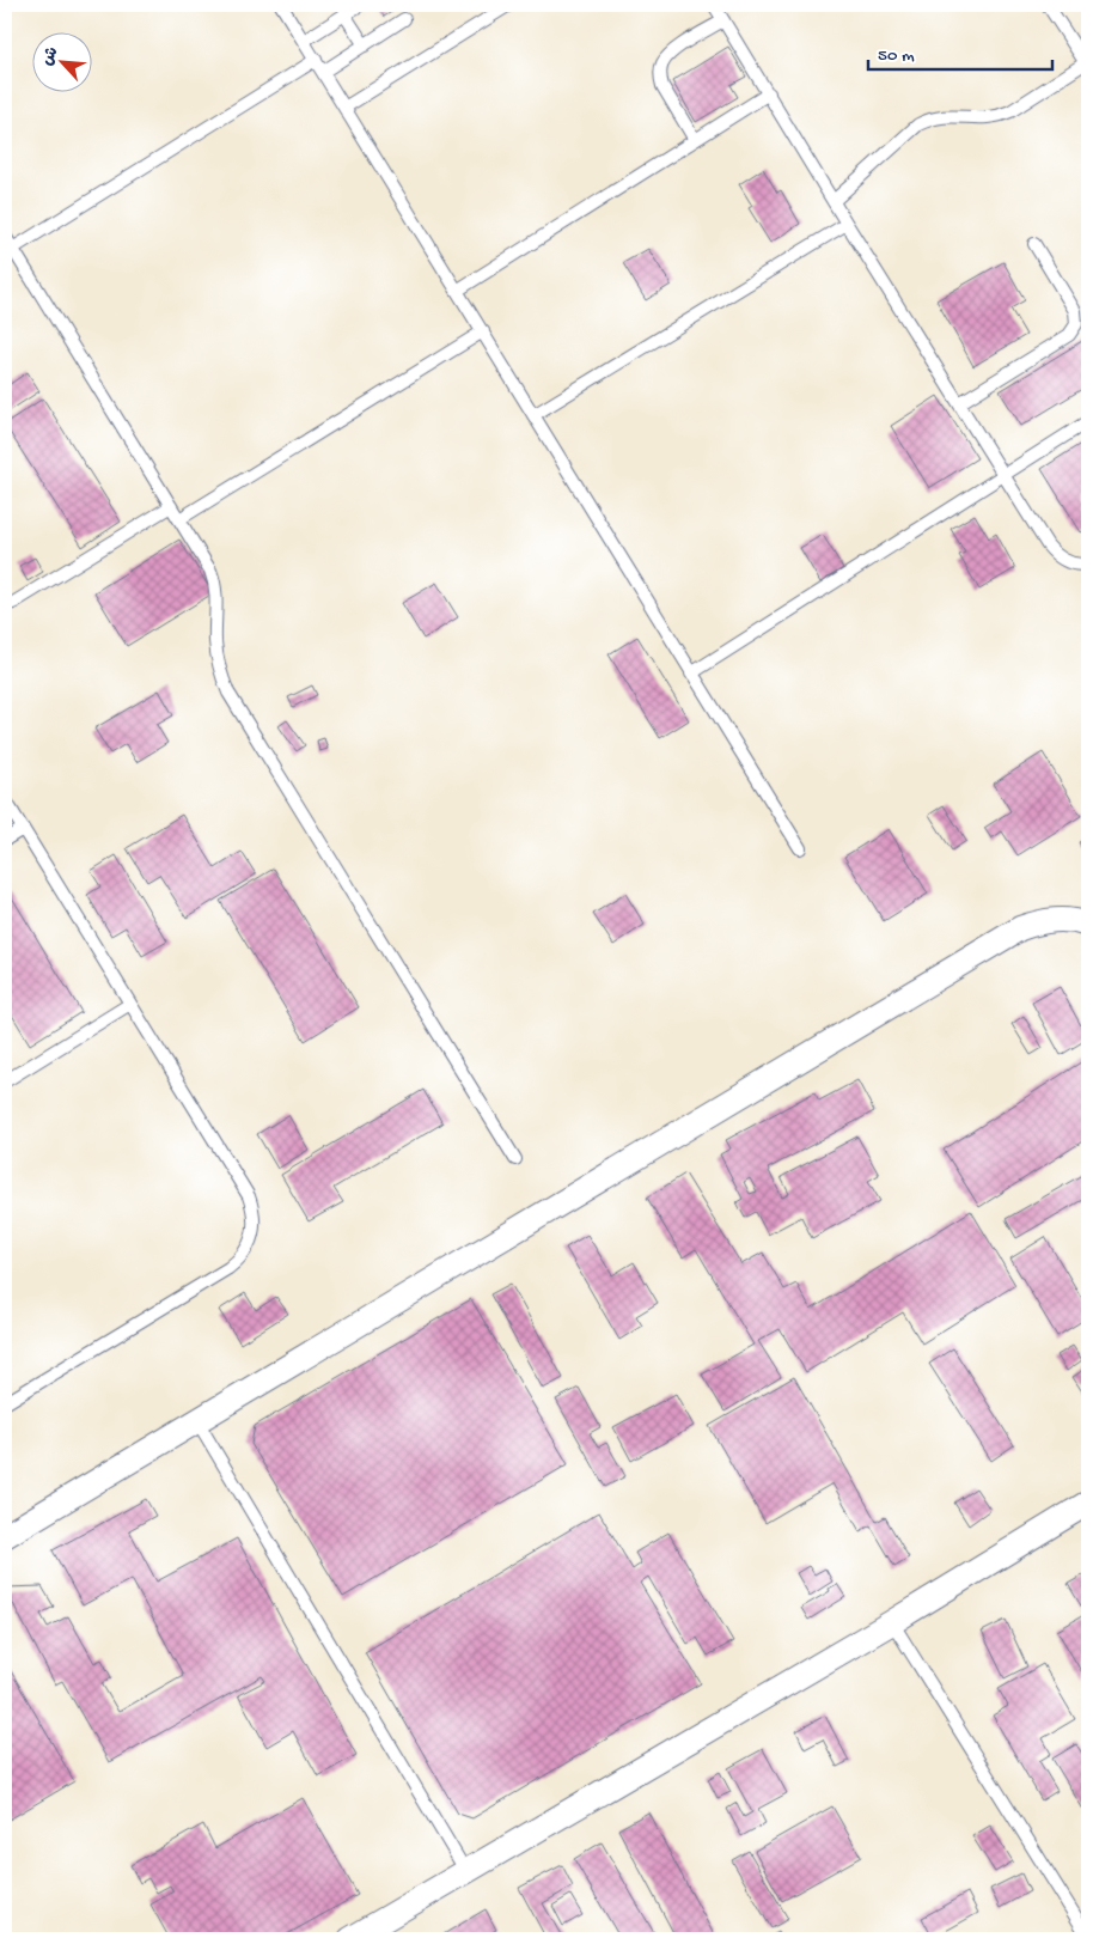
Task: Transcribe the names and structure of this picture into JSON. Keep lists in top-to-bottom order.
{
  "scale_bar": "50 m",
  "north": "top left"
}
